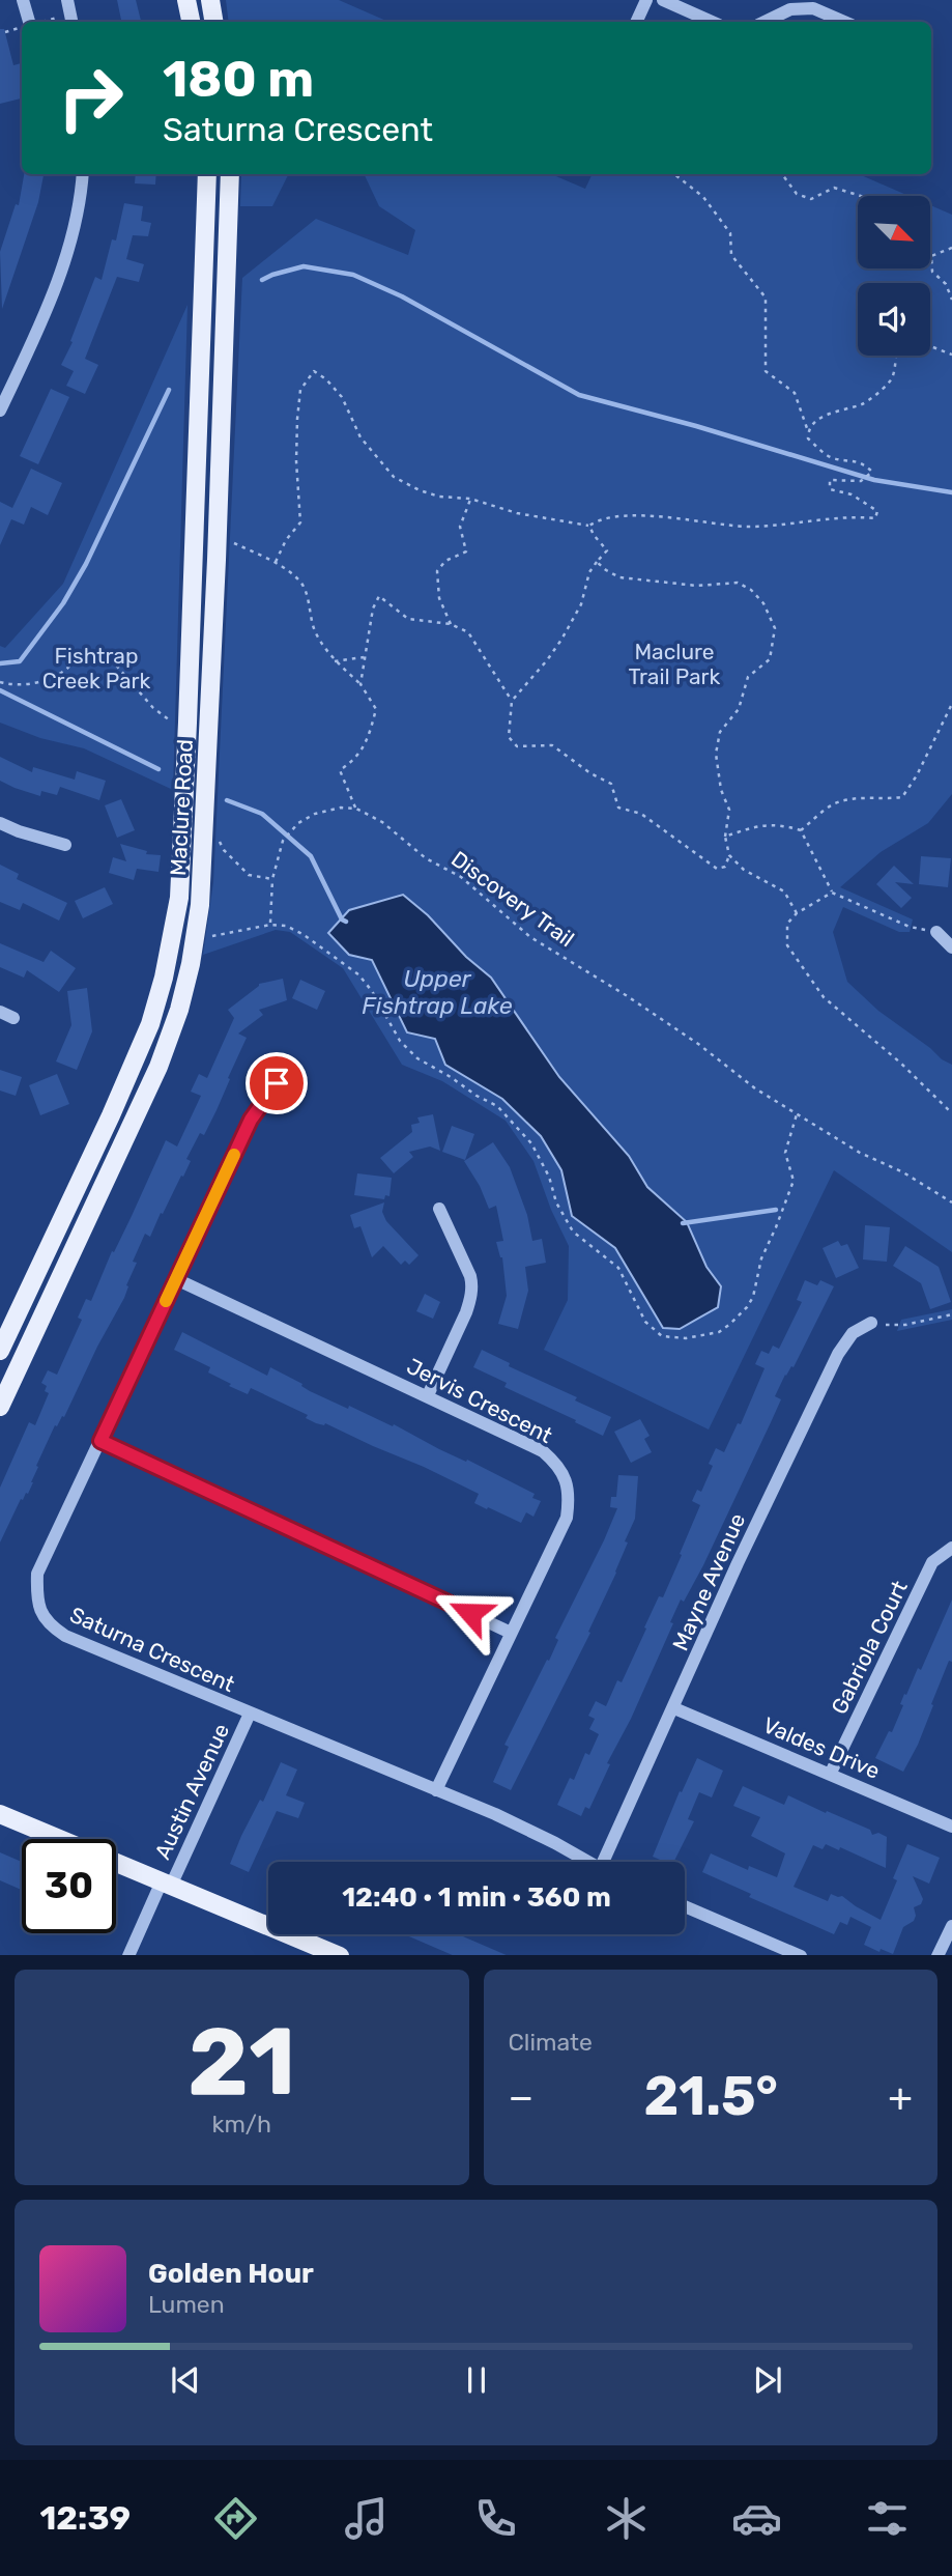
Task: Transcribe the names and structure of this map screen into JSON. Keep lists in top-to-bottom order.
{
  "streets": {
    "main road": ["Maclure Road"],
    "street": [
      "Jervis Crescent",
      "Mayne Avenue",
      "Gabriola Court",
      "Saturna Crescent",
      "Valdes Drive",
      "Austin Avenue"
    ],
    "path": ["Discovery Trail"]
  },
  "crossings": [
    ["Jervis Crescent", "Saturna Crescent"],
    ["Mayne Avenue", "Valdes Drive"],
    ["Gabriola Court", "Valdes Drive"],
    ["Saturna Crescent", "Austin Avenue"]
  ],
  "water": ["Upper Fishtrap Lake"],
  "parks": ["Maclure Trail Park", "Fishtrap Creek Park"],
  "north": "bottom right",
  "page": {
    "turn": ["180 m", "Saturna Crescent"],
    "limit": "30",
    "trip": "12:40 · 1 min · 360 m",
    "tile": [
      ["21", "km/h"],
      "Climate"
    ],
    "heat": ["−", "21.5°", "+"],
    "song": ["Golden Hour", "Lumen"],
    "tabs": "12:39"
  }
}
